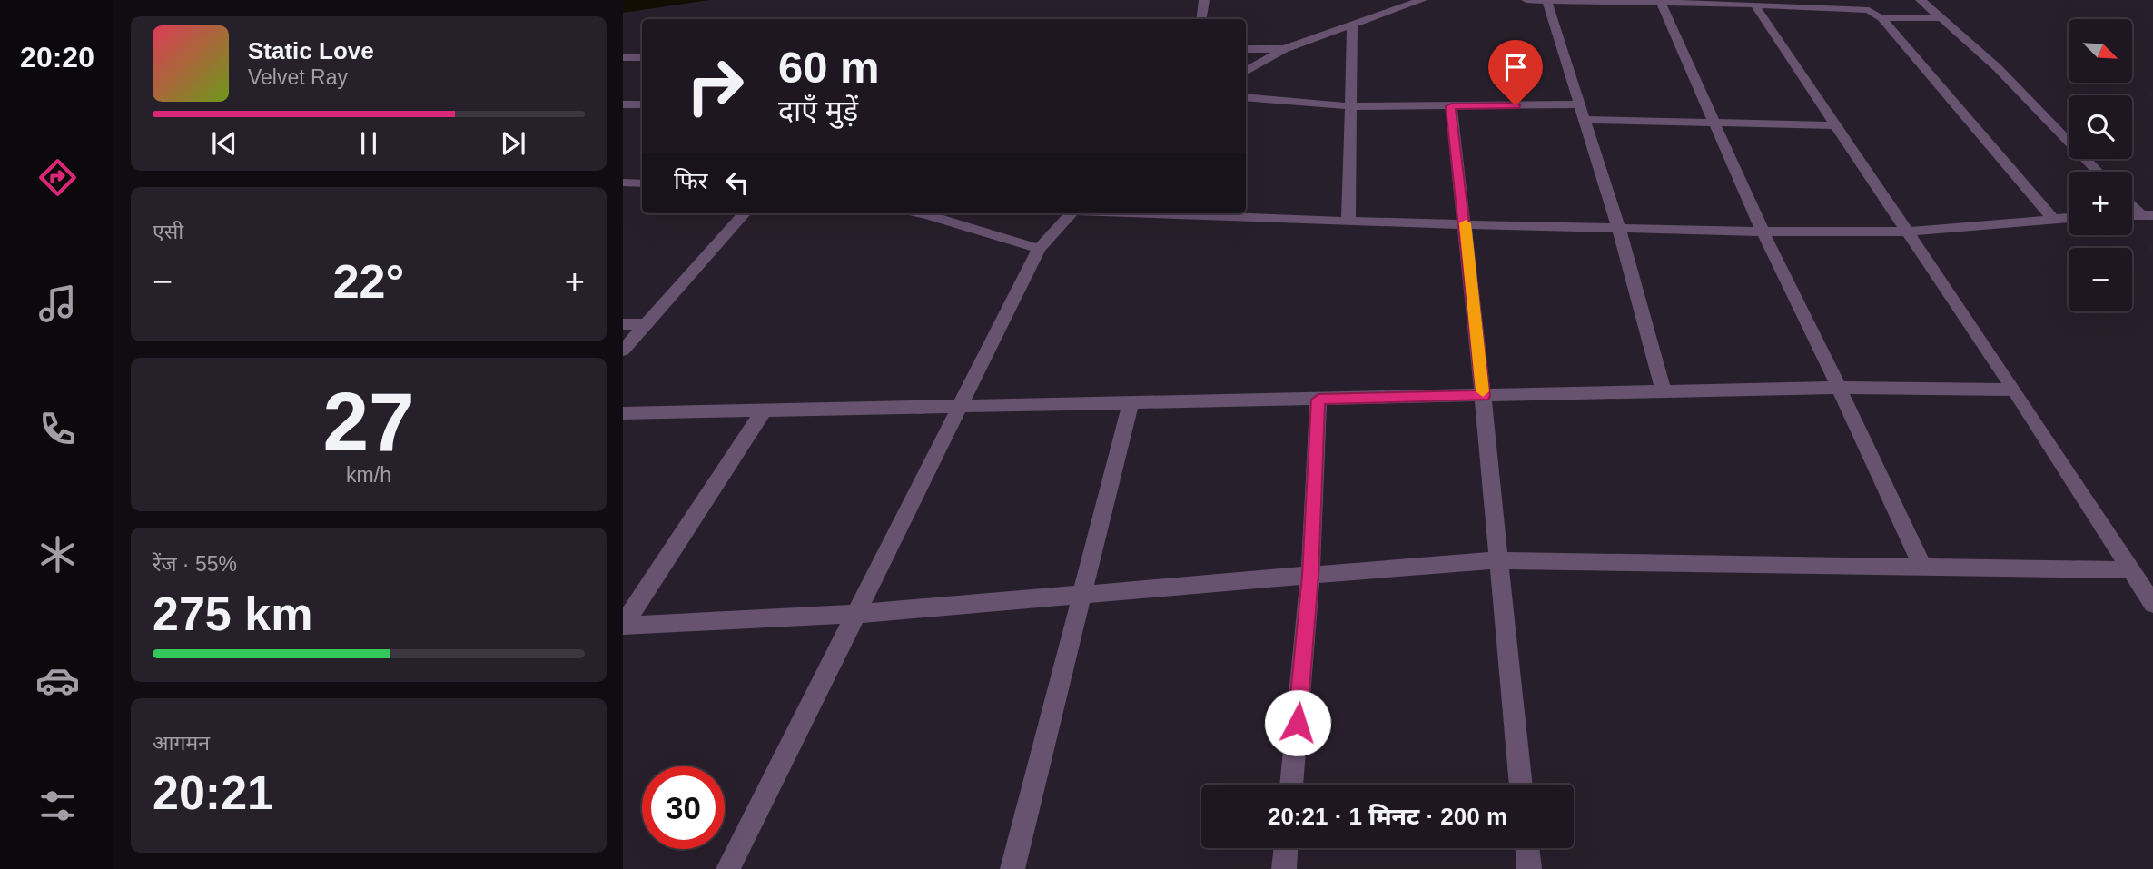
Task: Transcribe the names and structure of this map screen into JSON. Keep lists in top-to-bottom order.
{
  "north": "bottom right",
  "page": {
    "tabs": "20:20",
    "map_buttons": ["+", "−"],
    "turn": ["60 m", "दाएँ मुड़ें"],
    "song": ["Static Love", "Velvet Ray"],
    "then": "फिर",
    "tile": [
      "एसी",
      ["27", "km/h"],
      ["रेंज · 55%", "275 km"],
      ["आगमन", "20:21"]
    ],
    "heat": ["−", "22°", "+"],
    "limit": "30",
    "trip": "20:21 · 1 मिनट · 200 m"
  }
}
